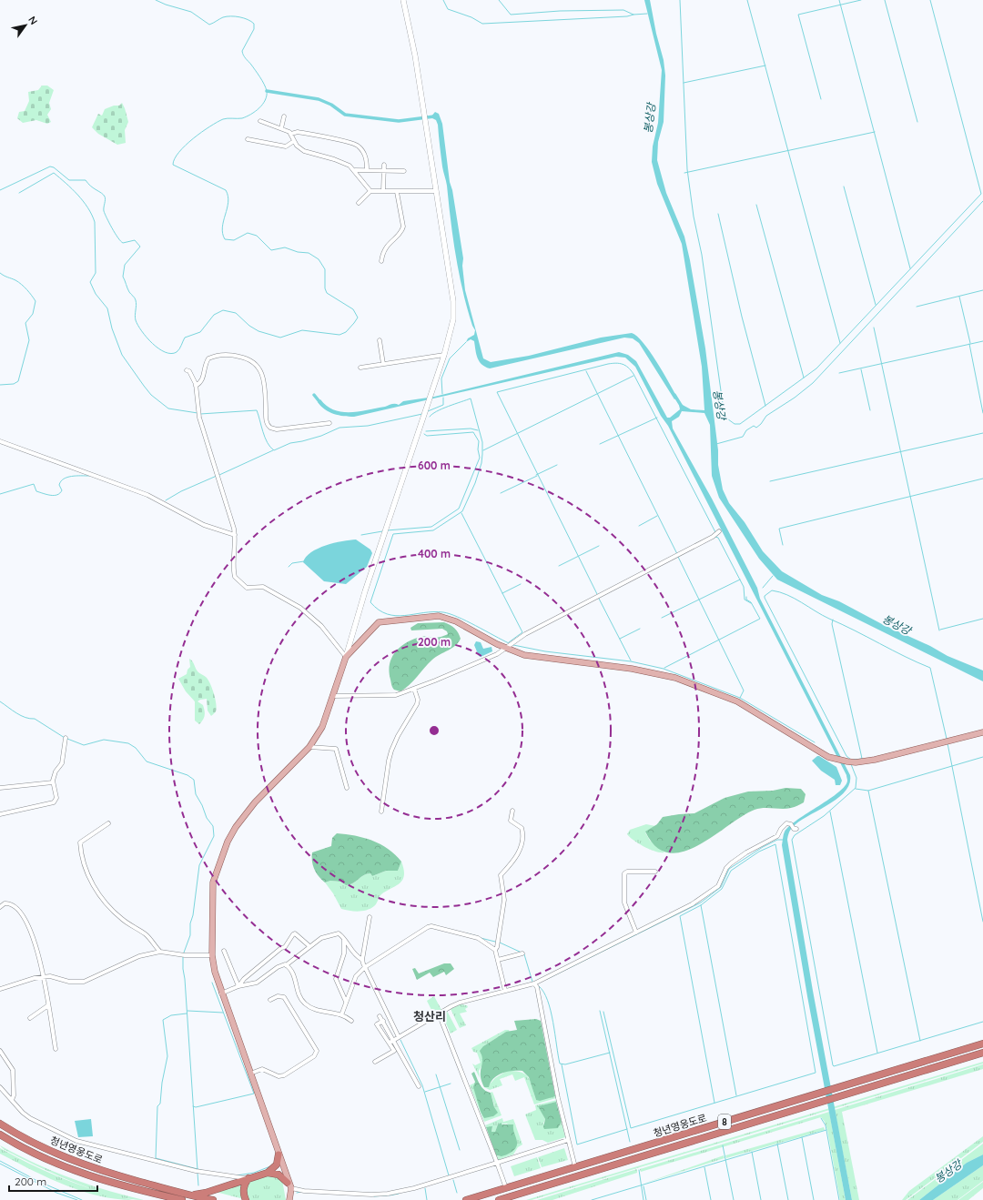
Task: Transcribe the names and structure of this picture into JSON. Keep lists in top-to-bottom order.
{
  "streets": {
    "highway": ["8", "청년영웅도로"]
  },
  "districts": ["청산리"],
  "water": ["봉상강"],
  "scale_bar": "200 m",
  "north": "top right",
  "rings": ["600 m", "400 m", "200 m"]
}
